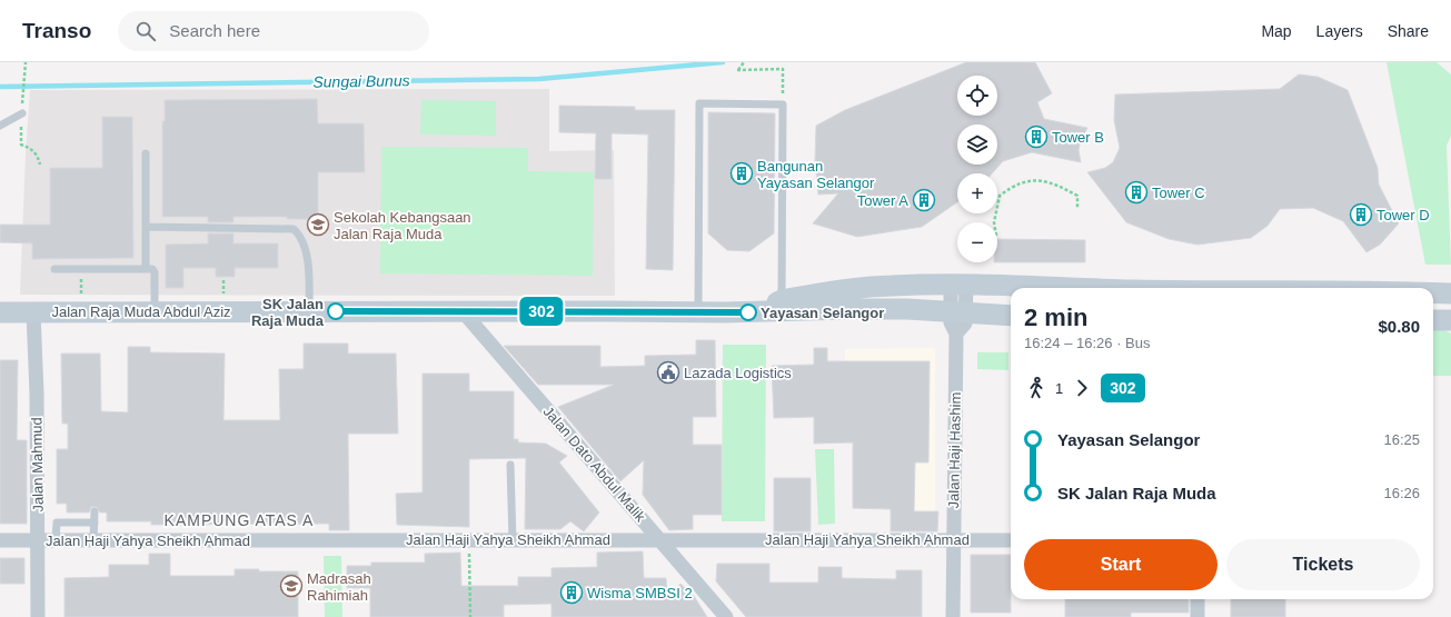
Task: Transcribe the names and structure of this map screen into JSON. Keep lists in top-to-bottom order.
{
  "streets": {
    "main road": ["Jalan Raja Muda Abdul Aziz"],
    "street": [
      "Jalan Haji Hashim",
      "Jalan Dato Abdul Malik",
      "Jalan Mahmud",
      "Jalan Haji Yahya Sheikh Ahmad"
    ]
  },
  "crossings": [
    ["Jalan Raja Muda Abdul Aziz", "Jalan Haji Hashim"],
    ["Jalan Raja Muda Abdul Aziz", "Jalan Dato Abdul Malik"],
    ["Jalan Raja Muda Abdul Aziz", "Jalan Mahmud"],
    ["Jalan Haji Hashim", "Jalan Haji Yahya Sheikh Ahmad"],
    ["Jalan Dato Abdul Malik", "Jalan Haji Yahya Sheikh Ahmad"],
    ["Jalan Mahmud", "Jalan Haji Yahya Sheikh Ahmad"]
  ],
  "districts": ["KAMPUNG ATAS A"],
  "water": ["Sungai Bunus"],
  "places": {
    "building": [
      "Tower B",
      "Bangunan Yayasan Selangor",
      "Tower C",
      "Tower A",
      "Tower D",
      "Wisma SMBSI 2"
    ],
    "school or university": ["Sekolah Kebangsaan Jalan Raja Muda", "Madrasah Rahimiah"],
    "other": ["SK Jalan Raja Muda", "Yayasan Selangor"],
    "public building": ["Lazada Logistics"]
  },
  "lines": ["bus line 302"],
  "page": {
    "header": "Transo",
    "search": "Search here",
    "nav": ["Map", "Layers", "Share"],
    "on_map": "302",
    "map_buttons": ["+", "−"],
    "heading": ["2 min", "16:24 – 16:26 · Bus", "$0.80"],
    "legs": ["1", "302"],
    "list": [
      {
        "name": "Yayasan Selangor",
        "value": "16:25"
      },
      {
        "name": "SK Jalan Raja Muda",
        "value": "16:26"
      }
    ],
    "buttons": ["Start", "Tickets"]
  }
}
